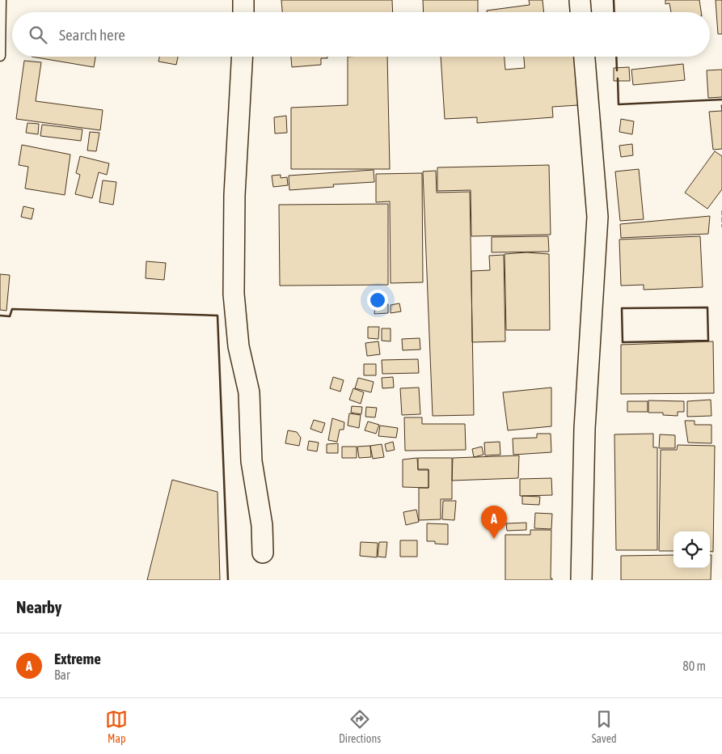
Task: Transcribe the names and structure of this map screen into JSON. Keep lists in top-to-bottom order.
{
  "page": {
    "search": "Search here",
    "pins": "A",
    "heading": "Nearby",
    "list": [
      {
        "mark": "A",
        "name": "Extreme",
        "note": "Bar",
        "value": "80 m"
      }
    ],
    "nav": ["Map", "Directions", "Saved"]
  }
}
